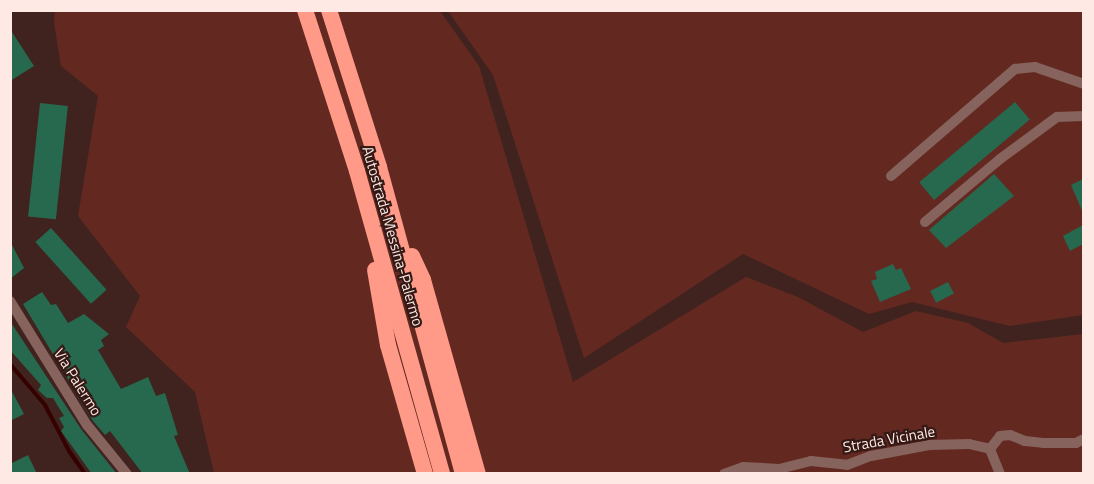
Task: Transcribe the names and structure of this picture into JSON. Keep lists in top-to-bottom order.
{
  "streets": {
    "highway": ["Autostrada Messina-Palermo"],
    "street": ["Via Palermo", "Strada Vicinale"]
  }
}
